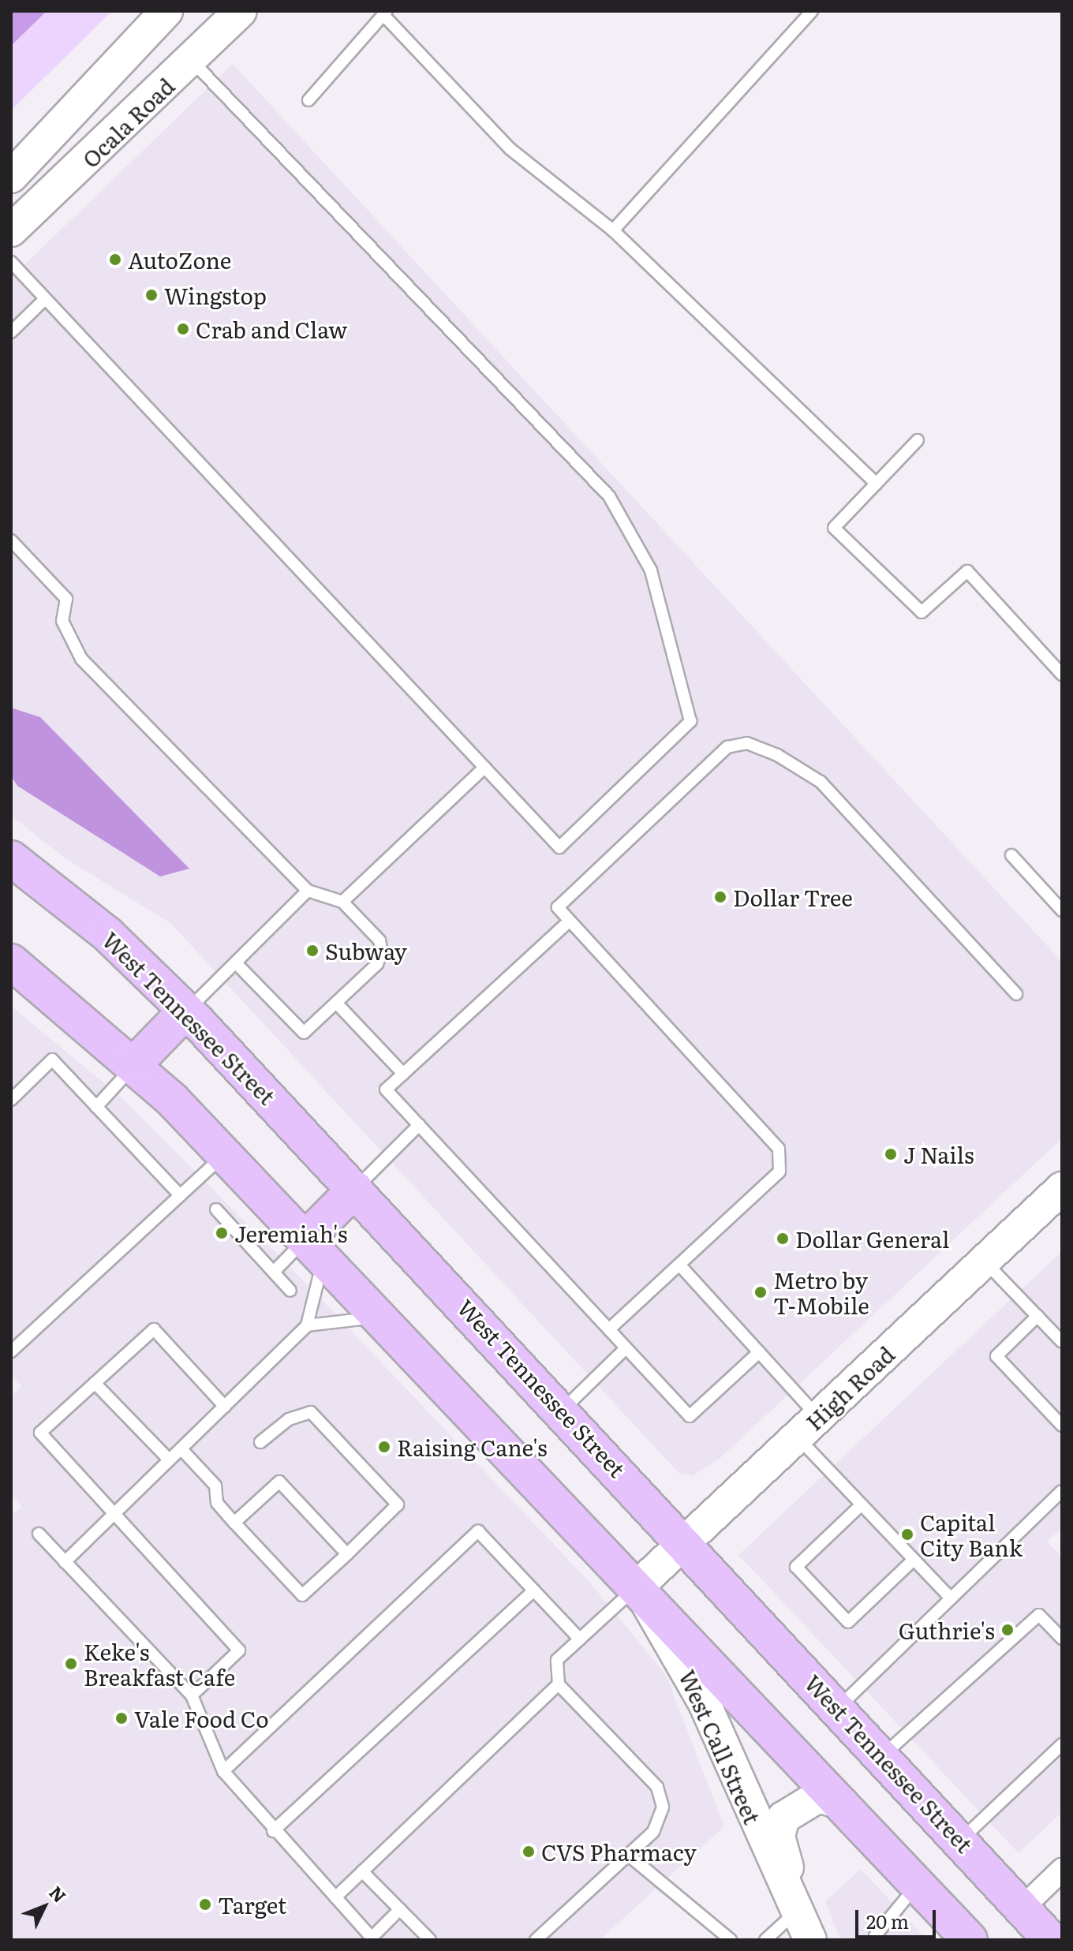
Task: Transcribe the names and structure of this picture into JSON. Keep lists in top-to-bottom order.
{
  "streets": {
    "main road": ["West Tennessee Street"],
    "street": ["Ocala Road", "High Road", "West Call Street"]
  },
  "crossings": [
    ["West Tennessee Street", "High Road"],
    ["High Road", "West Call Street"]
  ],
  "places": [
    "AutoZone",
    "Wingstop",
    "Crab and Claw",
    "Dollar Tree",
    "Subway",
    "J Nails",
    "Jeremiah's",
    "Dollar General",
    "Metro by T-Mobile",
    "Raising Cane's",
    "Capital City Bank",
    "Guthrie's",
    "Keke's Breakfast Cafe",
    "Vale Food Co",
    "CVS Pharmacy",
    "Target"
  ],
  "scale_bar": "20 m",
  "north": "top right"
}
